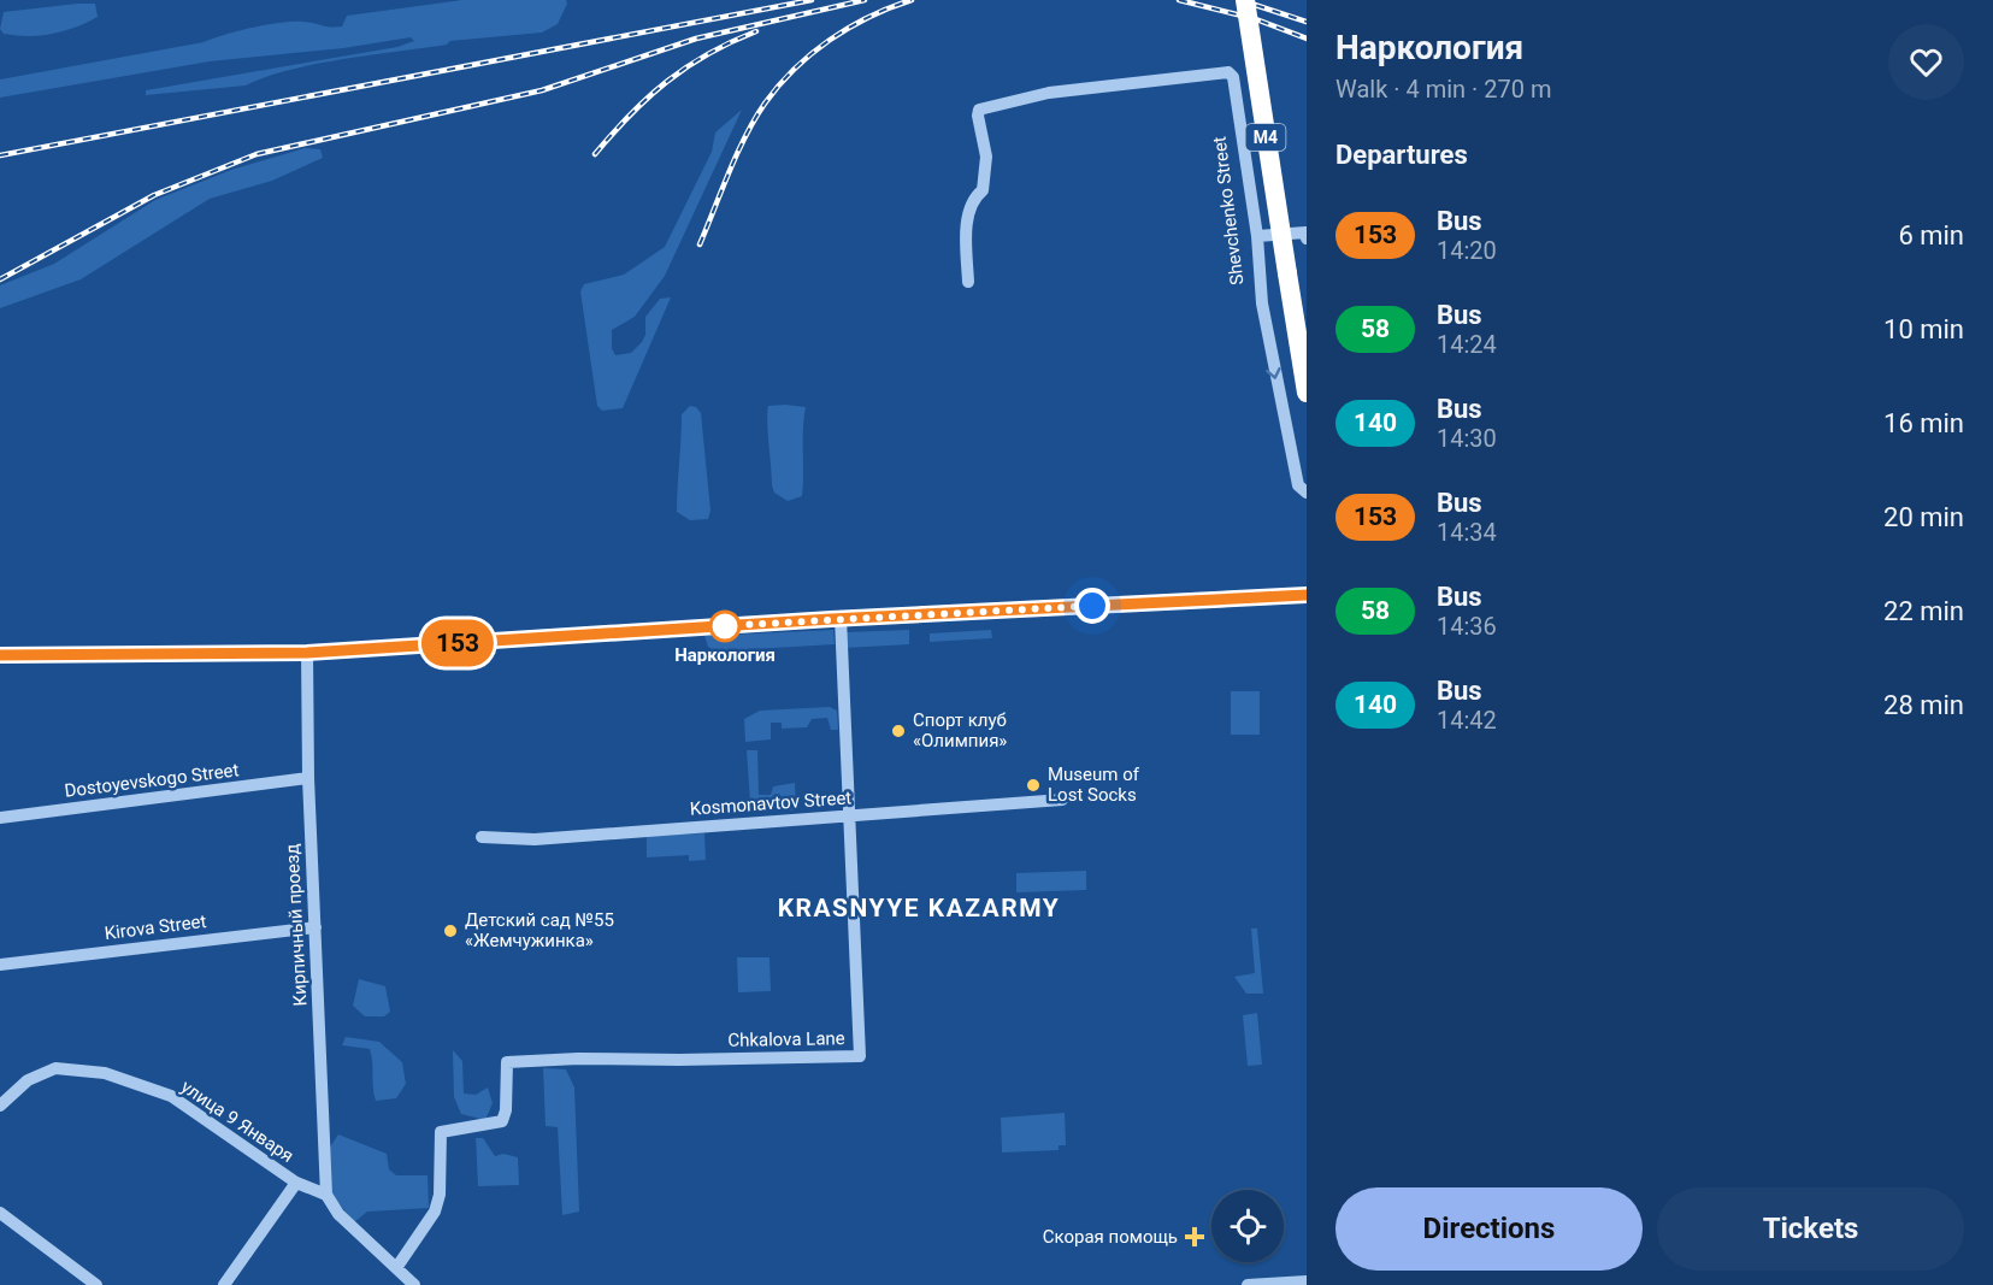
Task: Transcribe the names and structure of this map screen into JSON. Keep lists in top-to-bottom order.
{
  "streets": {
    "highway": ["M4"],
    "street": [
      "Shevchenko Street",
      "Dostoyevskogo Street",
      "Kosmonavtov Street",
      "Кирпичный проезд",
      "Kirova Street",
      "Chkalova Lane",
      "улица 9 Января"
    ]
  },
  "crossings": [
    ["Dostoyevskogo Street", "Кирпичный проезд"],
    ["Kosmonavtov Street", "Chkalova Lane"],
    ["Кирпичный проезд", "Kirova Street"],
    ["Кирпичный проезд", "улица 9 Января"]
  ],
  "districts": ["KRASNYYE KAZARMY"],
  "places": {
    "other": [
      "Наркология",
      "Спорт клуб «Олимпия»",
      "Museum of Lost Socks",
      "Детский сад №55 «Жемчужинка»"
    ],
    "health": ["Скорая помощь"]
  },
  "lines": ["bus line 153"],
  "page": {
    "on_map": "153",
    "heading": [
      ["Наркология", "Walk · 4 min · 270 m"],
      "Departures"
    ],
    "list": [
      {
        "mark": "153",
        "name": "Bus",
        "note": "14:20",
        "value": "6 min"
      },
      {
        "mark": "58",
        "name": "Bus",
        "note": "14:24",
        "value": "10 min"
      },
      {
        "mark": "140",
        "name": "Bus",
        "note": "14:30",
        "value": "16 min"
      },
      {
        "mark": "153",
        "name": "Bus",
        "note": "14:34",
        "value": "20 min"
      },
      {
        "mark": "58",
        "name": "Bus",
        "note": "14:36",
        "value": "22 min"
      },
      {
        "mark": "140",
        "name": "Bus",
        "note": "14:42",
        "value": "28 min"
      }
    ],
    "buttons": ["Directions", "Tickets"]
  }
}
